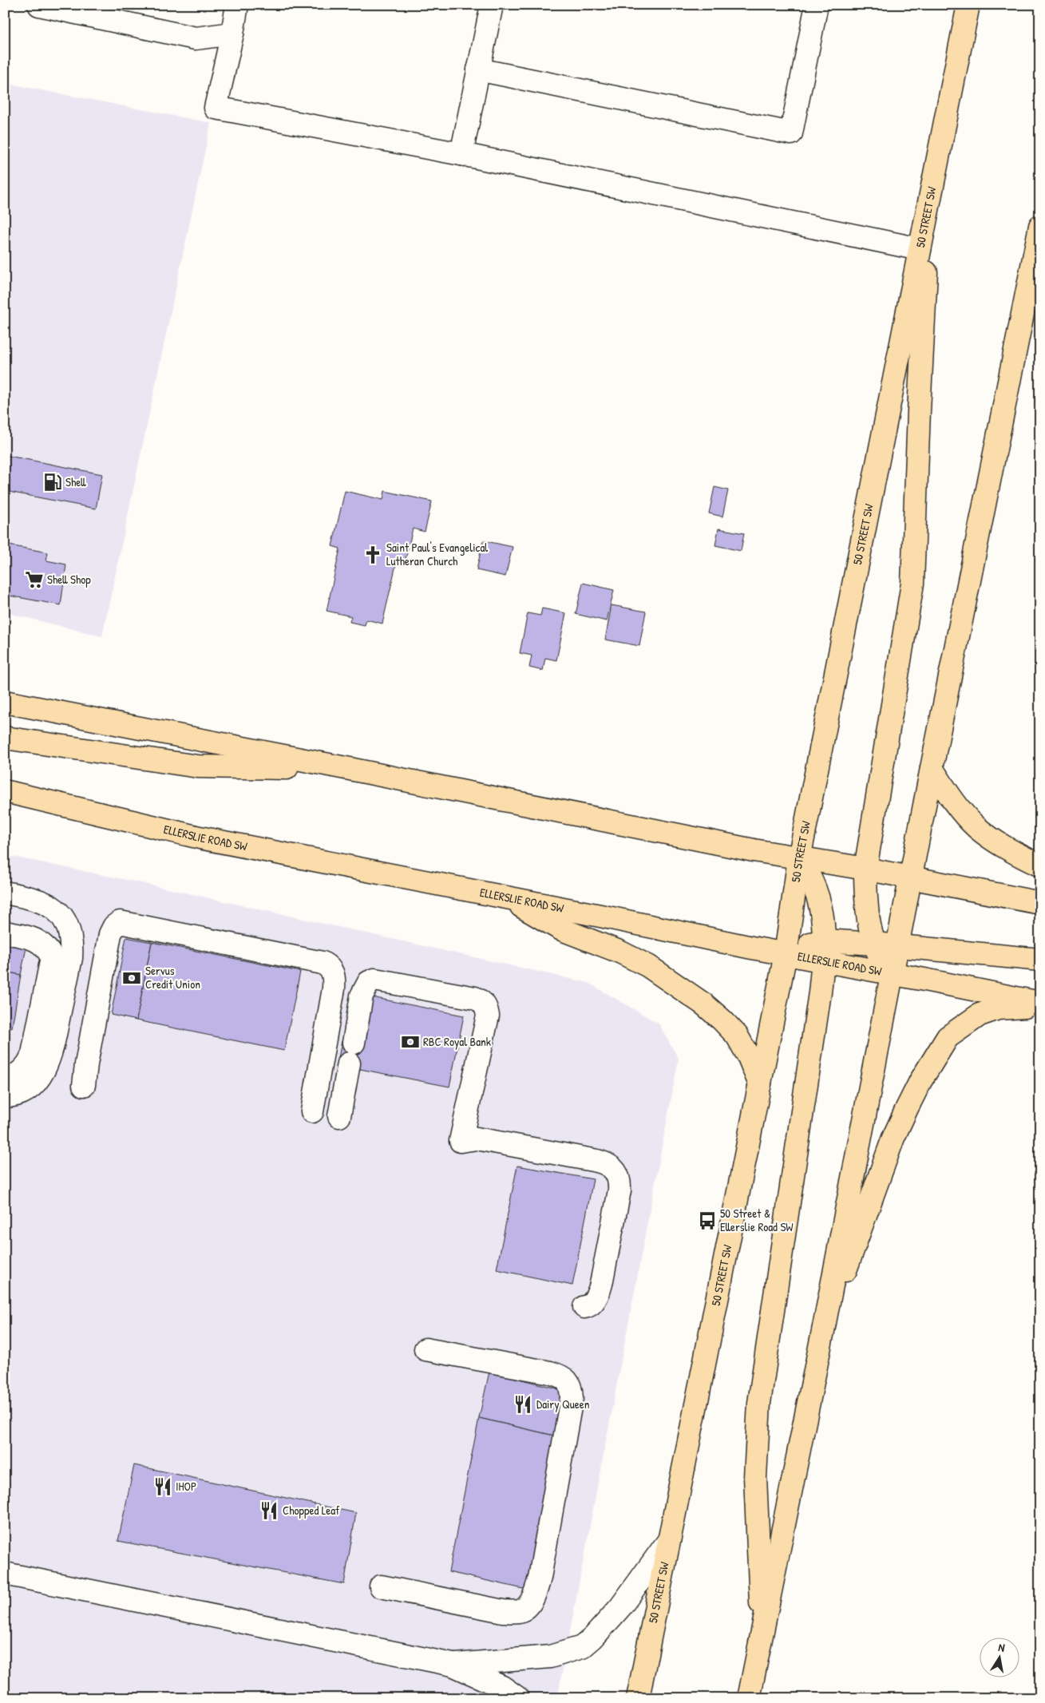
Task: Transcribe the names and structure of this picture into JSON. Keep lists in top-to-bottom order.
{
  "streets": {
    "main road": ["50 STREET SW", "ELLERSLIE ROAD SW"]
  },
  "crossings": [
    ["50 STREET SW", "ELLERSLIE ROAD SW"]
  ],
  "places": {
    "fuel station": ["Shell"],
    "church": ["Saint Paul's Evangelical Lutheran Church"],
    "supermarket": ["Shell Shop"],
    "bank": ["Servus Credit Union", "RBC Royal Bank"],
    "bus stop": ["50 Street & Ellerslie Road SW"],
    "restaurant": ["Dairy Queen", "IHOP", "Chopped Leaf"]
  },
  "north": "top"
}
